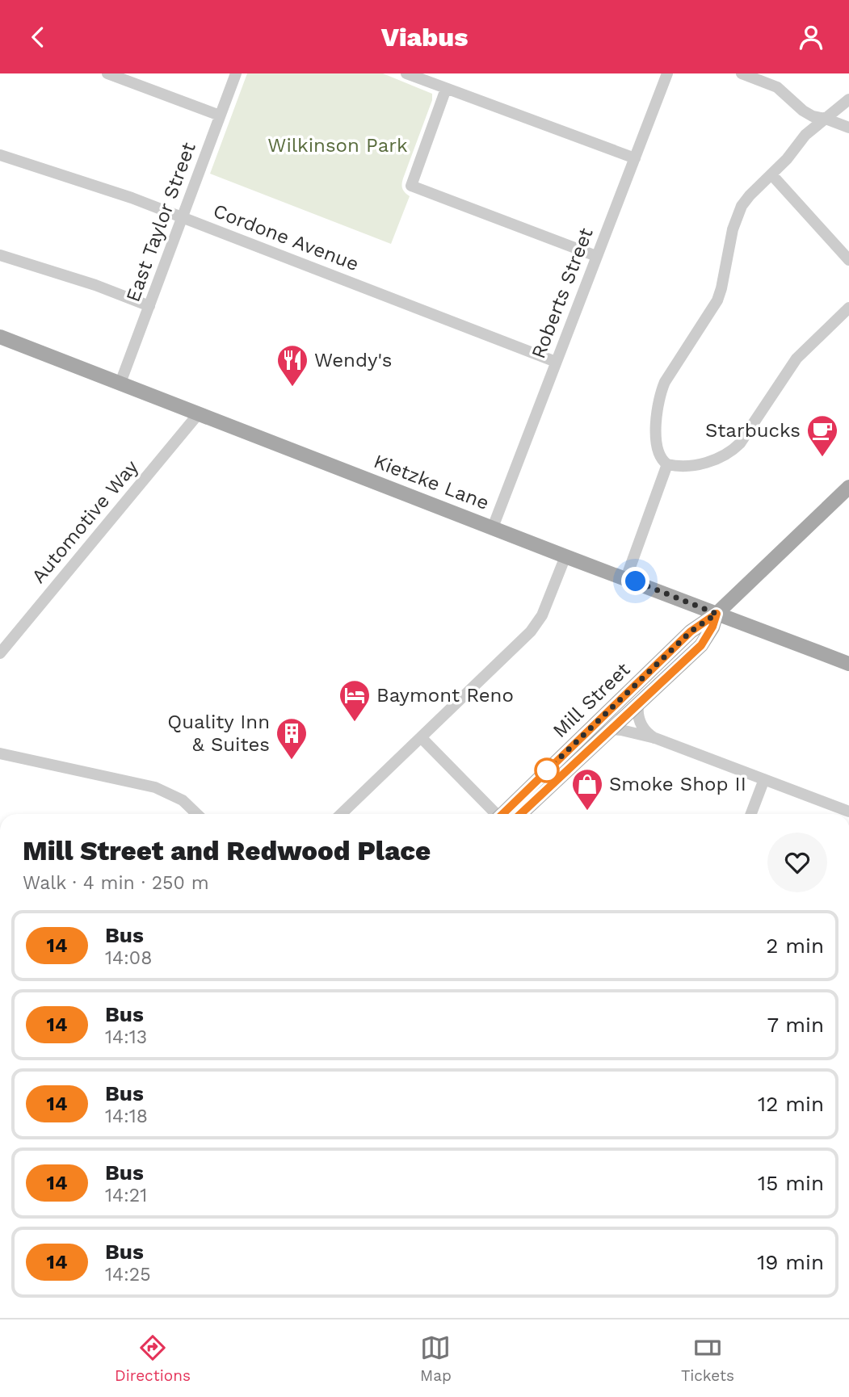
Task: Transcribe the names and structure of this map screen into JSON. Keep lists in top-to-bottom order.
{
  "streets": {
    "main road": ["Kietzke Lane", "Mill Street"],
    "street": [
      "East Taylor Street",
      "Cordone Avenue",
      "Roberts Street",
      "Automotive Way"
    ]
  },
  "crossings": [
    ["East Taylor Street", "Cordone Avenue"],
    ["East Taylor Street", "Kietzke Lane"],
    ["Cordone Avenue", "Roberts Street"],
    ["Roberts Street", "Kietzke Lane"],
    ["Kietzke Lane", "Automotive Way"],
    ["Kietzke Lane", "Mill Street"]
  ],
  "parks": ["Wilkinson Park"],
  "places": {
    "restaurant": ["Wendy's"],
    "cafe": ["Starbucks"],
    "hotel": ["Baymont Reno"],
    "building": ["Quality Inn & Suites"],
    "shop": ["Smoke Shop II"]
  },
  "lines": ["bus line 14"],
  "page": {
    "header": "Viabus",
    "heading": ["Mill Street and Redwood Place", "Walk · 4 min · 250 m"],
    "list": [
      {
        "mark": "14",
        "name": "Bus",
        "note": "14:08",
        "value": "2 min"
      },
      {
        "mark": "14",
        "name": "Bus",
        "note": "14:13",
        "value": "7 min"
      },
      {
        "mark": "14",
        "name": "Bus",
        "note": "14:18",
        "value": "12 min"
      },
      {
        "mark": "14",
        "name": "Bus",
        "note": "14:21",
        "value": "15 min"
      },
      {
        "mark": "14",
        "name": "Bus",
        "note": "14:25",
        "value": "19 min"
      }
    ],
    "tabs": ["Directions", "Map", "Tickets"]
  }
}
